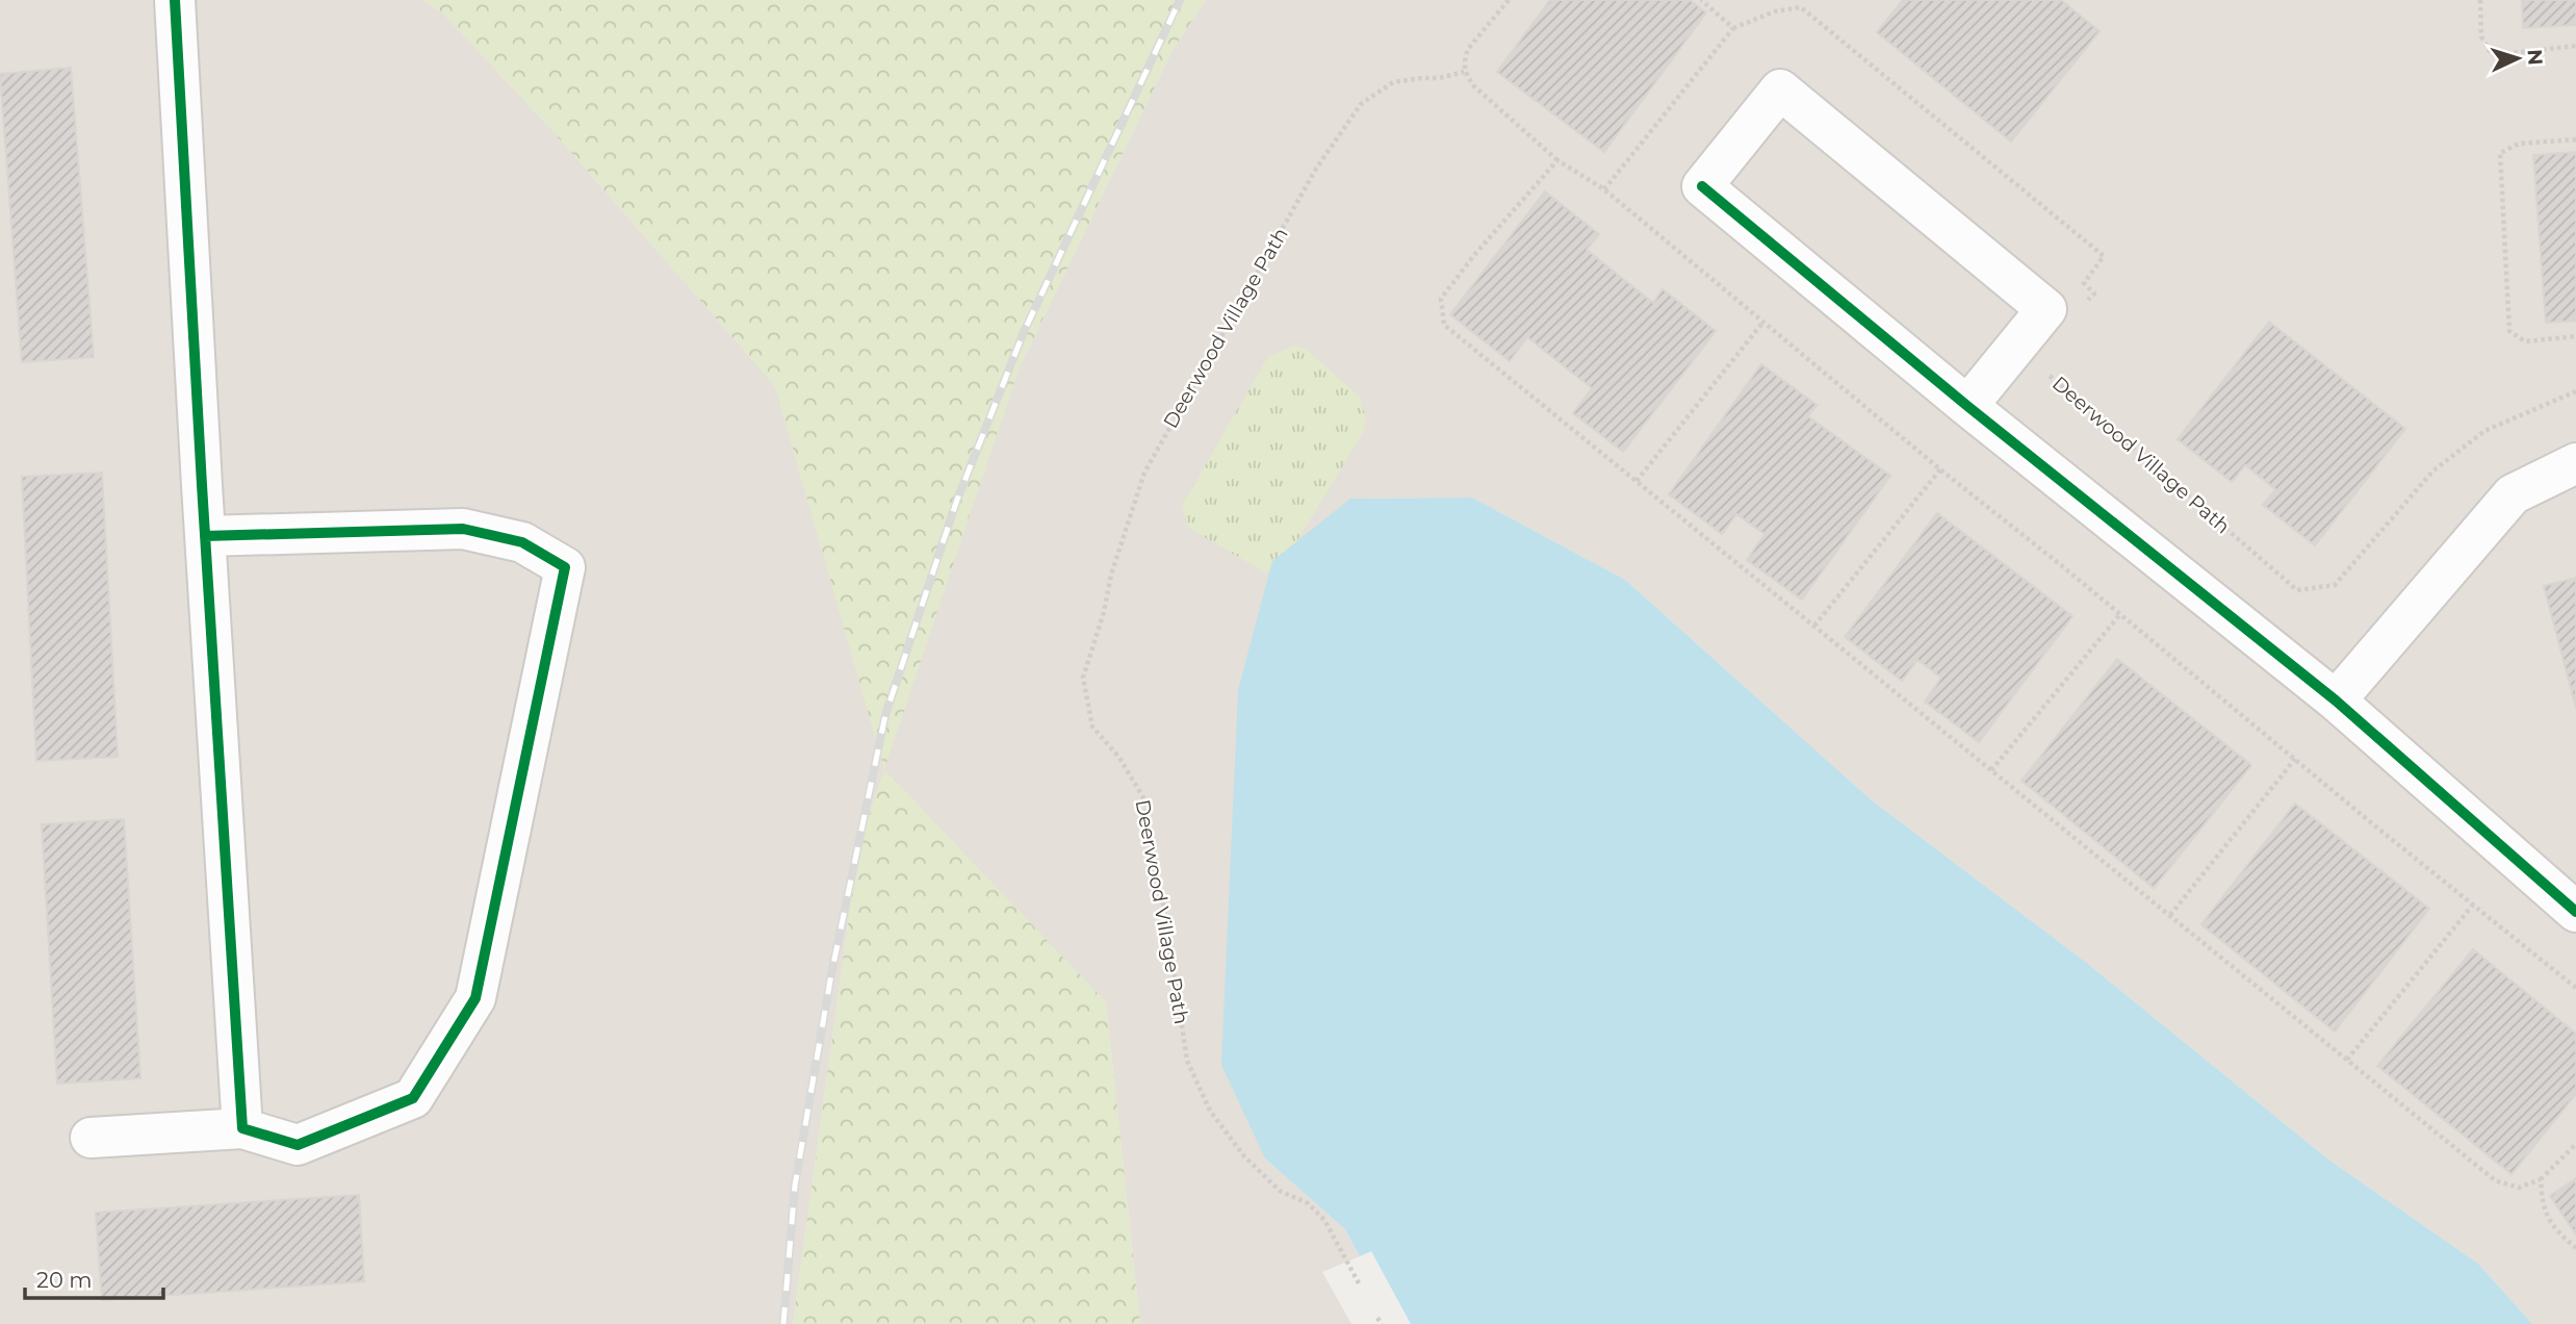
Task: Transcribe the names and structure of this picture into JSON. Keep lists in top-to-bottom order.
{
  "streets": {
    "path": ["Deerwood Village Path"]
  },
  "scale_bar": "20 m",
  "north": "right"
}
